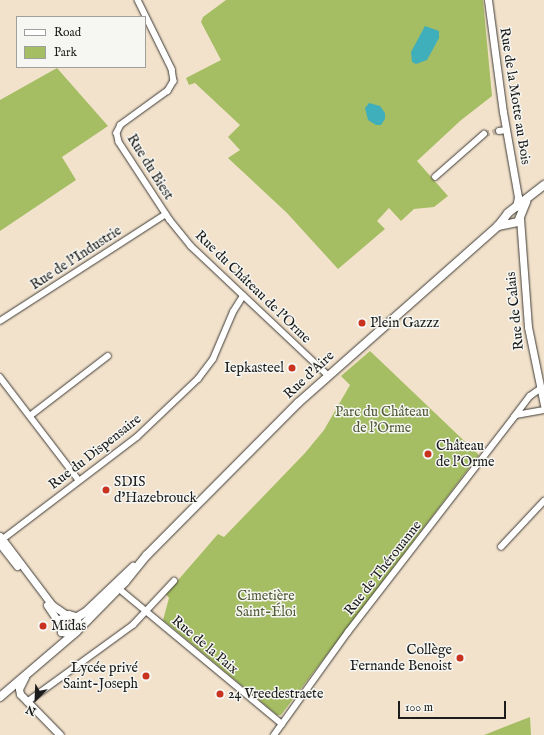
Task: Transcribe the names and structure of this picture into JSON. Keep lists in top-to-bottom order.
{
  "streets": {
    "main road": ["Rue d'Aire"],
    "street": [
      "Rue de la Motte au Bois",
      "Rue du Biest",
      "Rue de l'Industrie",
      "Rue du Château de l'Orme",
      "Rue de Calais",
      "Rue du Dispensaire",
      "Rue de Thérouanne",
      "Rue de la Paix"
    ]
  },
  "crossings": [
    ["Rue de la Motte au Bois", "Rue de Calais"],
    ["Rue de la Motte au Bois", "Rue d'Aire"],
    ["Rue du Biest", "Rue de l'Industrie"],
    ["Rue du Biest", "Rue du Château de l'Orme"],
    ["Rue de l'Industrie", "Rue du Château de l'Orme"],
    ["Rue du Château de l'Orme", "Rue d'Aire"],
    ["Rue du Château de l'Orme", "Rue du Dispensaire"],
    ["Rue de Calais", "Rue d'Aire"],
    ["Rue de Calais", "Rue de Thérouanne"],
    ["Rue d'Aire", "Rue de la Paix"],
    ["Rue de Thérouanne", "Rue de la Paix"]
  ],
  "parks": ["Parc du Château de l'Orme", "Cimetière Saint-Éloi"],
  "places": [
    "Plein Gazzz",
    "Iepkasteel",
    "Château de l'Orme",
    "SDIS d'Hazebrouck",
    "Midas",
    "Collège Fernande Benoist",
    "Lycée privé Saint-Joseph",
    "24 Vreedestraete"
  ],
  "legend": ["Road", "Park"],
  "scale_bar": "100 m",
  "north": "bottom left"
}
